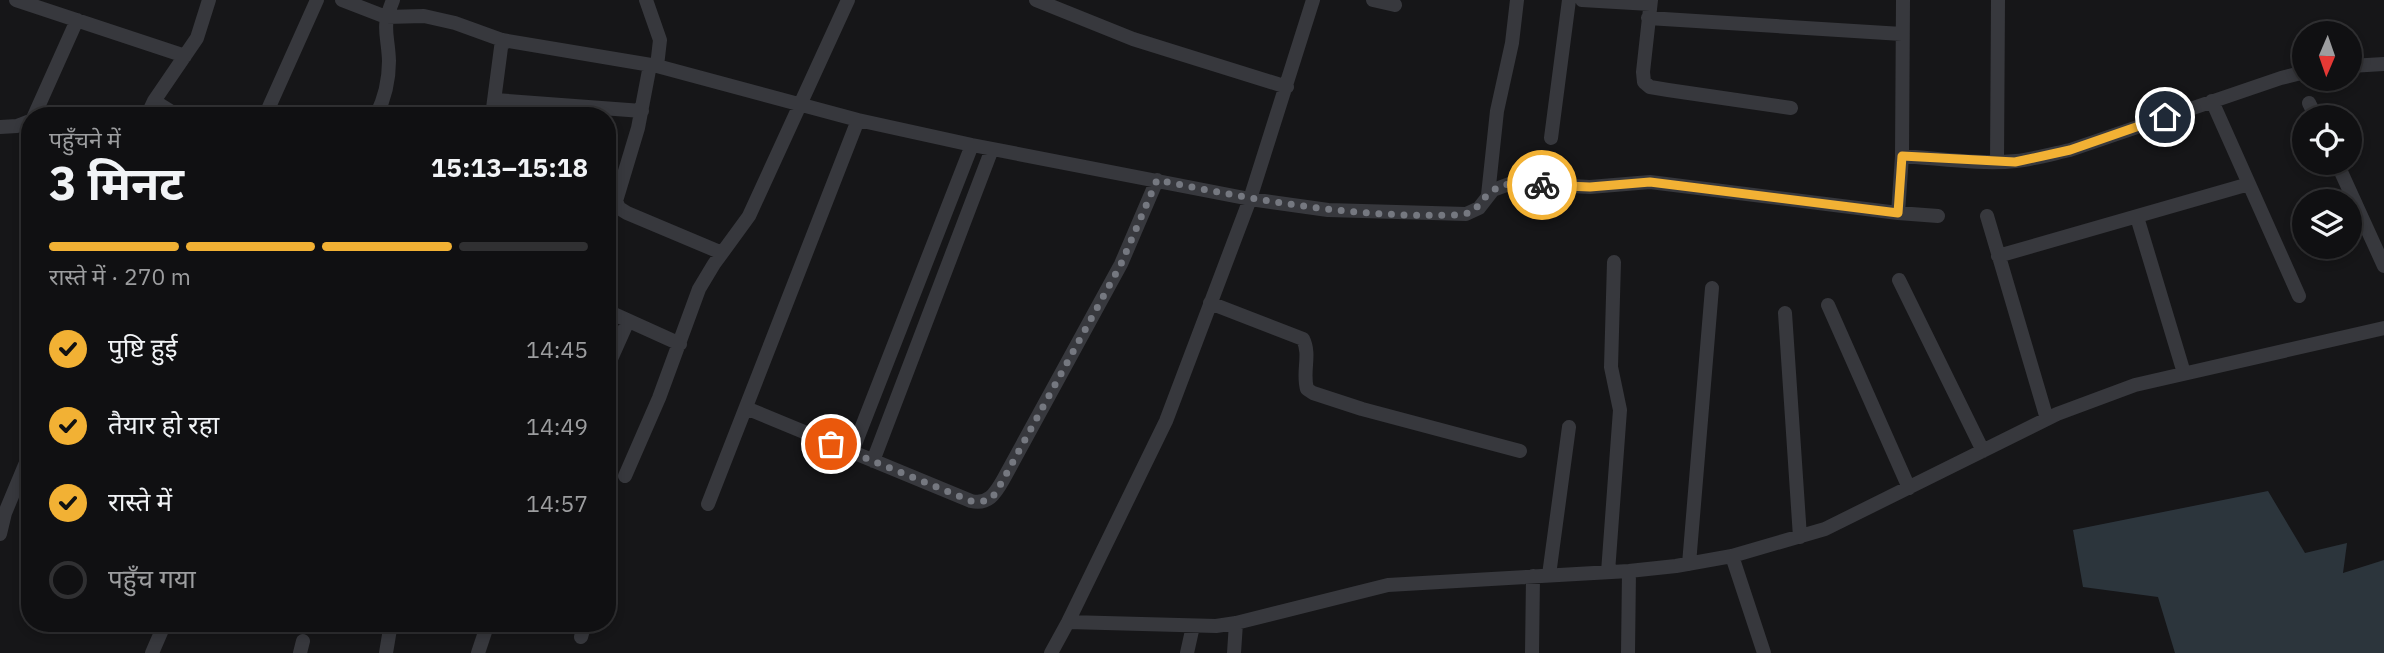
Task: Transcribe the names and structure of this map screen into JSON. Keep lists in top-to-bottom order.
{
  "north": "bottom",
  "page": {
    "heading": ["3 मिनट", "पहुँचने में", "15:13–15:18"],
    "bar": "रास्ते में · 270 m",
    "list": [
      ["पुष्टि हुई", "14:45"],
      ["तैयार हो रहा", "14:49"],
      ["रास्ते में", "14:57"],
      "पहुँच गया"
    ]
  }
}
